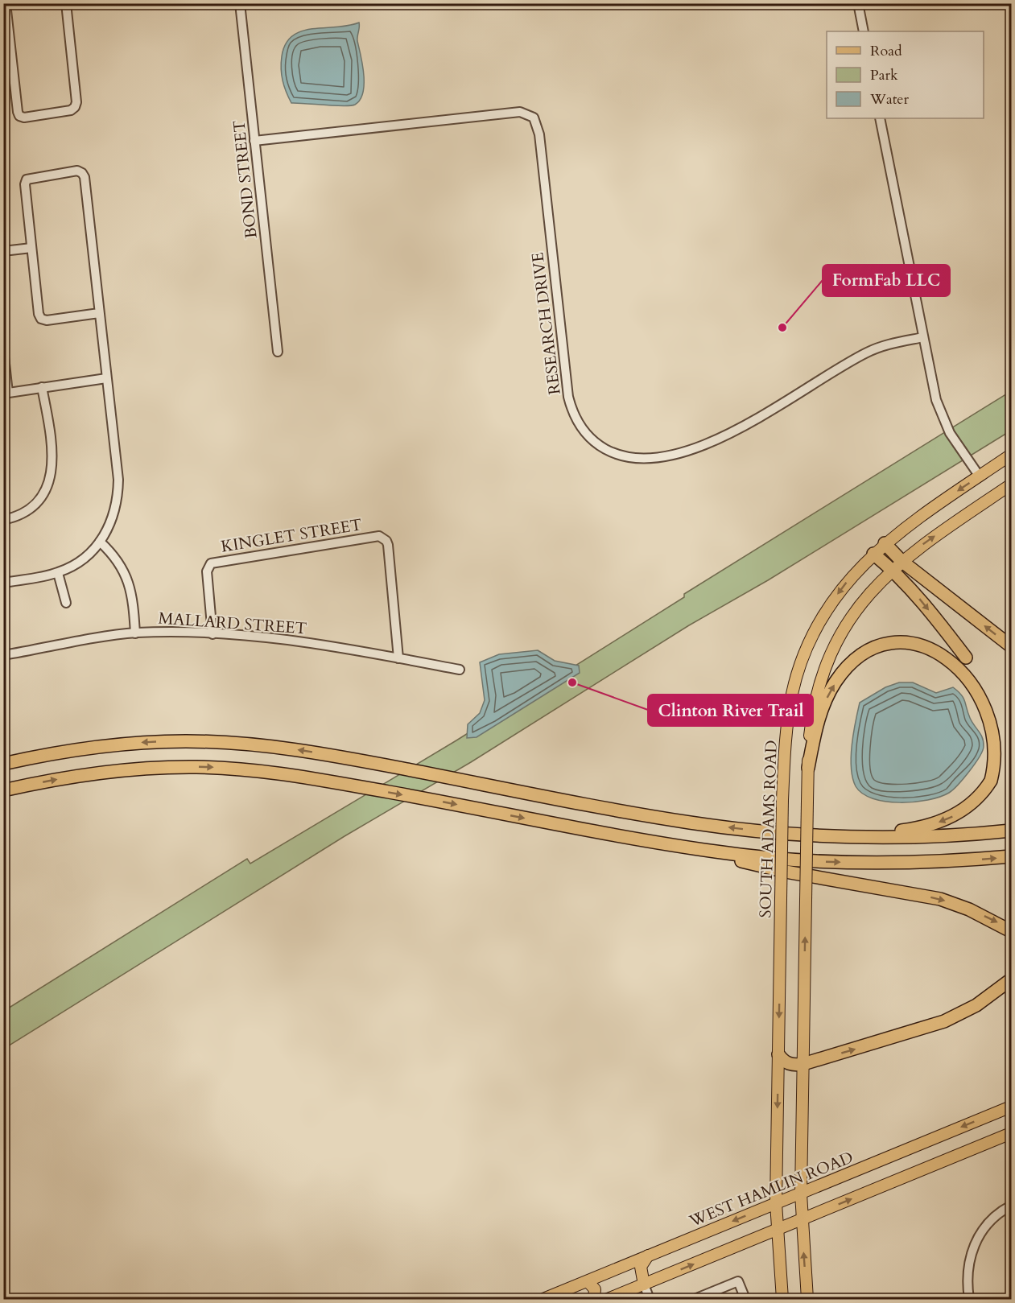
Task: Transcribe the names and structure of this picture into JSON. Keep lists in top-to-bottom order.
{
  "streets": {
    "main road": ["SOUTH ADAMS ROAD", "WEST HAMLIN ROAD"],
    "street": [
      "BOND STREET",
      "RESEARCH DRIVE",
      "KINGLET STREET",
      "MALLARD STREET"
    ]
  },
  "crossings": [
    ["BOND STREET", "RESEARCH DRIVE"],
    ["KINGLET STREET", "MALLARD STREET"],
    ["SOUTH ADAMS ROAD", "WEST HAMLIN ROAD"]
  ],
  "places": ["FormFab LLC", "Clinton River Trail"],
  "legend": ["Road", "Park", "Water"]
}
